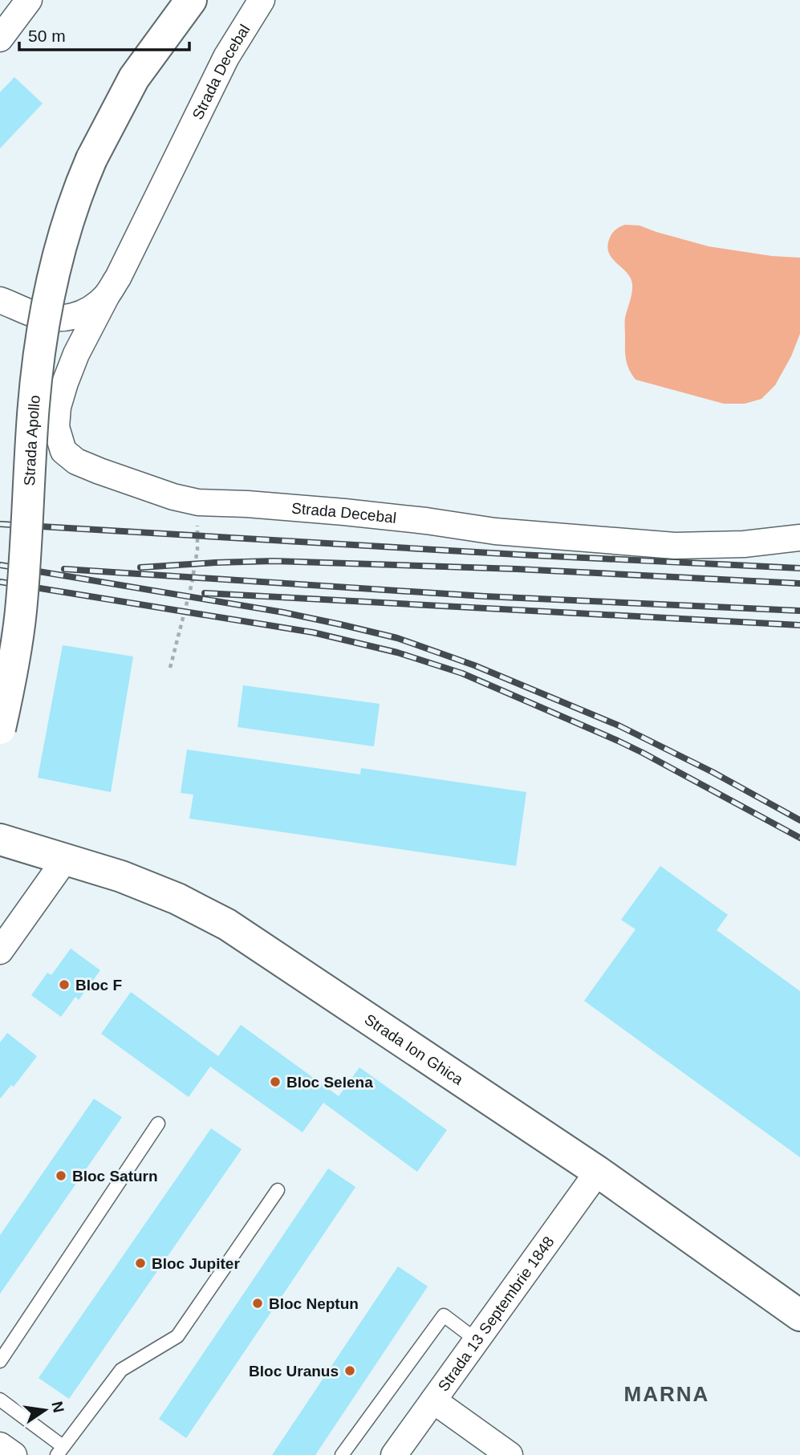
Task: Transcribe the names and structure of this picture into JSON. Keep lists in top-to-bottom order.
{
  "streets": {
    "street": [
      "Strada Decebal",
      "Strada Apollo",
      "Strada Ion Ghica",
      "Strada 13 Septembrie 1848"
    ]
  },
  "crossings": [
    ["Strada Ion Ghica", "Strada 13 Septembrie 1848"]
  ],
  "districts": ["MARNA"],
  "places": [
    "Bloc F",
    "Bloc Selena",
    "Bloc Saturn",
    "Bloc Jupiter",
    "Bloc Neptun",
    "Bloc Uranus"
  ],
  "scale_bar": "50 m",
  "north": "right"
}
